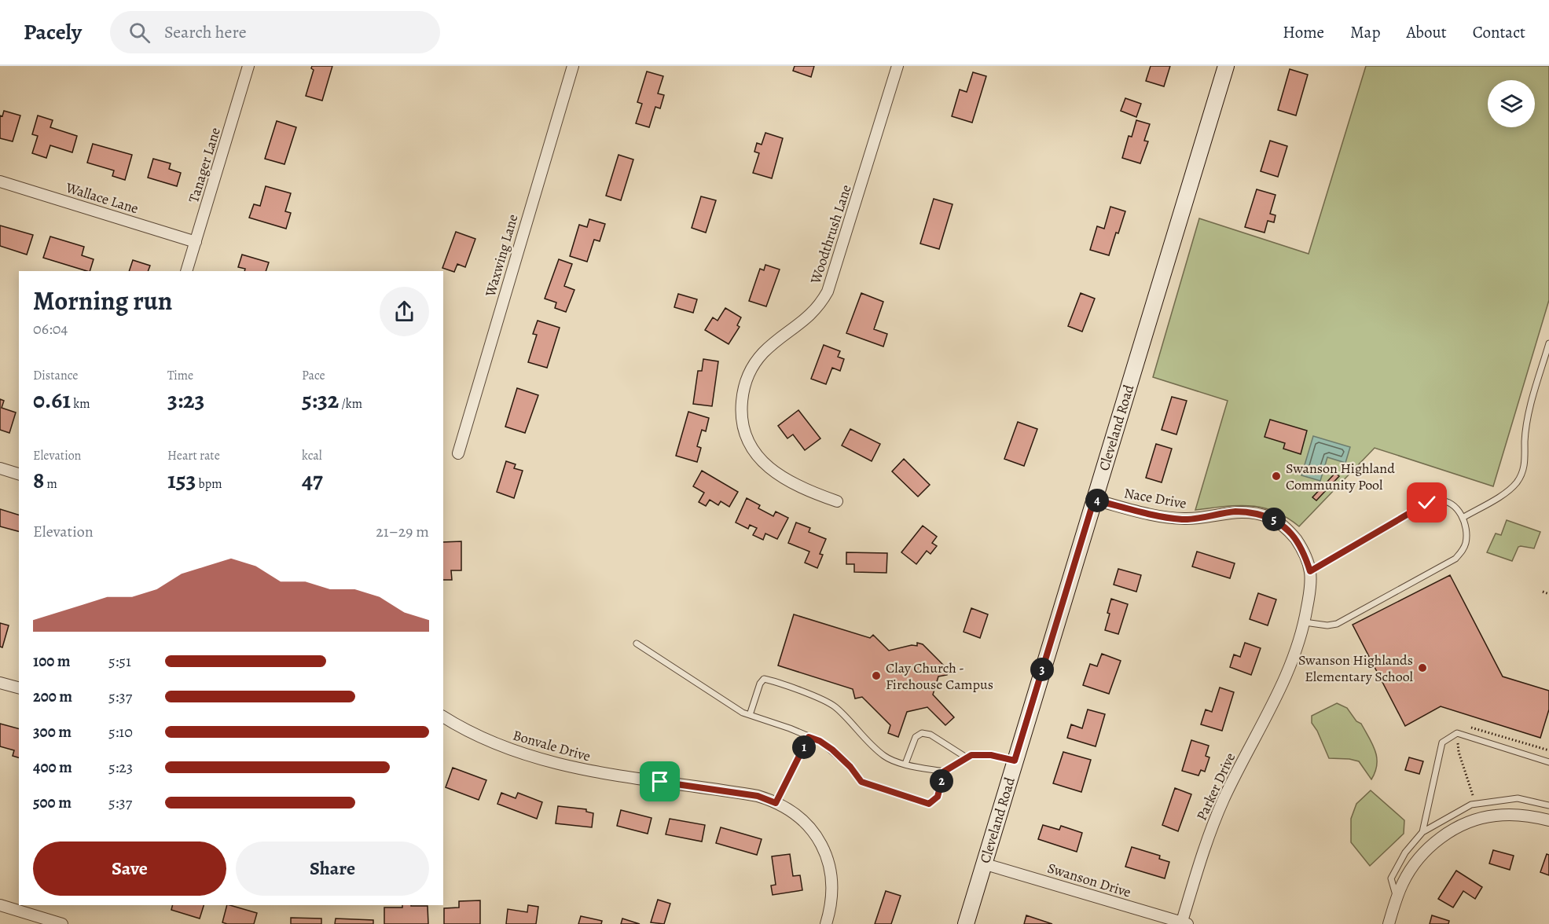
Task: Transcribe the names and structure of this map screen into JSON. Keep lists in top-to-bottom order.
{
  "streets": {
    "main road": ["Cleveland Road"],
    "street": [
      "Tanager Lane",
      "Wallace Lane",
      "Woodthrush Lane",
      "Waxwing Lane",
      "Nace Drive",
      "Bonvale Drive",
      "Parker Drive",
      "Swanson Drive"
    ]
  },
  "crossings": [
    ["Tanager Lane", "Wallace Lane"],
    ["Cleveland Road", "Nace Drive"],
    ["Cleveland Road", "Swanson Drive"],
    ["Nace Drive", "Parker Drive"],
    ["Parker Drive", "Swanson Drive"]
  ],
  "places": ["Swanson Highland Community Pool", "Swanson Highlands Elementary School", "Clay Church - Firehouse Campus"],
  "page": {
    "header": "Pacely",
    "search": "Search here",
    "nav": [
      "Home",
      "Map",
      "About",
      "Contact"
    ],
    "heading": ["Morning run", "06:04"],
    "stats": [
      ["Distance", "0.61 km"],
      ["Time", "3:23"],
      ["Pace", "5:32 /km"],
      ["Elevation", "8 m"],
      ["Heart rate", "153 bpm"],
      ["kcal", "47"]
    ],
    "pins": [
      "4",
      "5",
      "3",
      "1",
      "2"
    ],
    "chart": ["Elevation", "21–29 m"],
    "list": [
      {
        "name": "100 m",
        "note": "5:51"
      },
      {
        "name": "200 m",
        "note": "5:37"
      },
      {
        "name": "300 m",
        "note": "5:10"
      },
      {
        "name": "400 m",
        "note": "5:23"
      },
      {
        "name": "500 m",
        "note": "5:37"
      }
    ],
    "buttons": ["Save", "Share"]
  }
}
